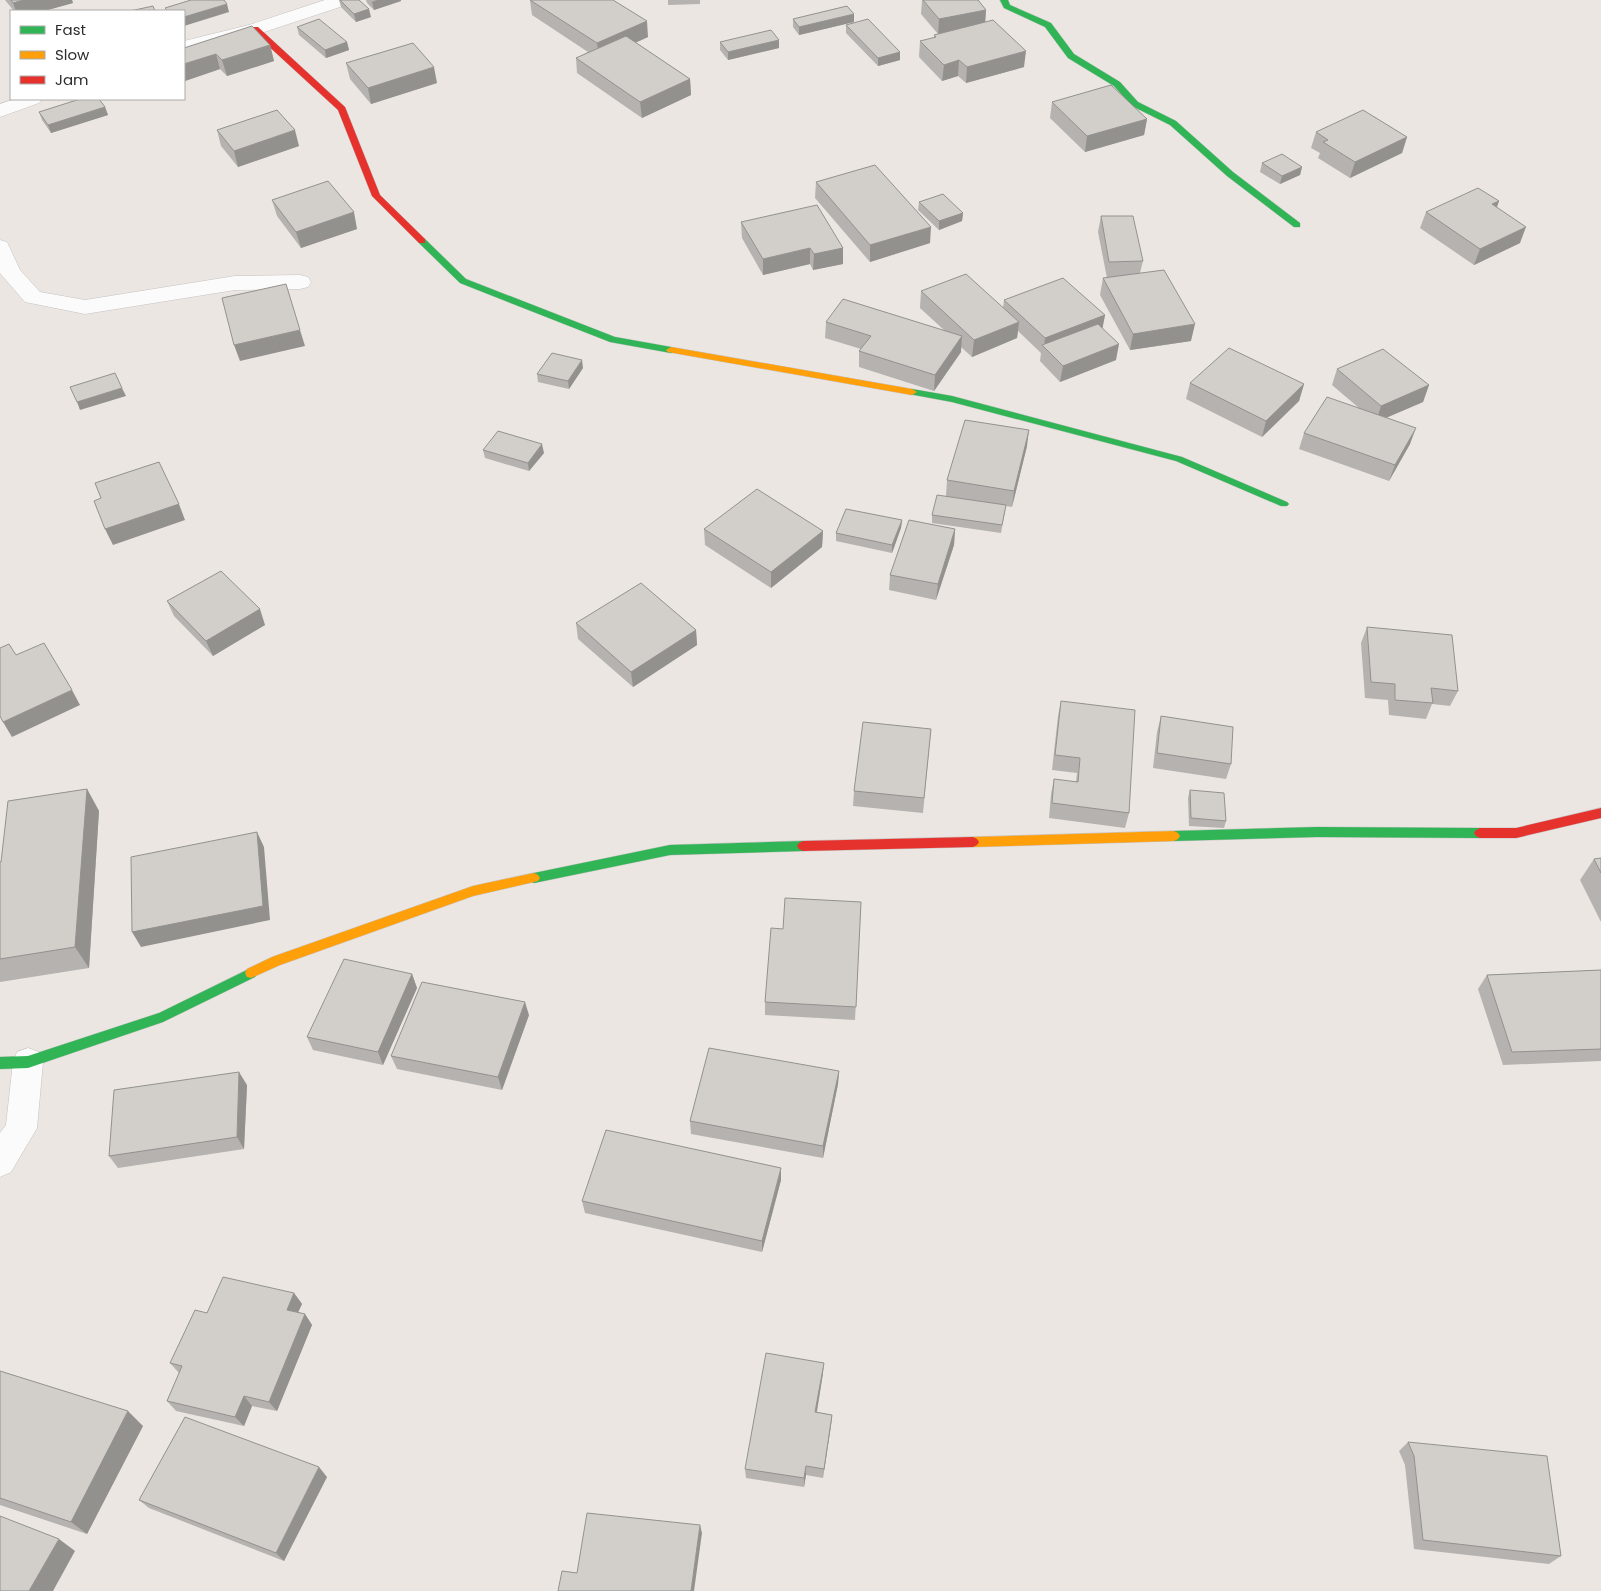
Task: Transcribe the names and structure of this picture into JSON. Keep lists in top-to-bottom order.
{
  "legend": ["Fast", "Slow", "Jam"]
}
